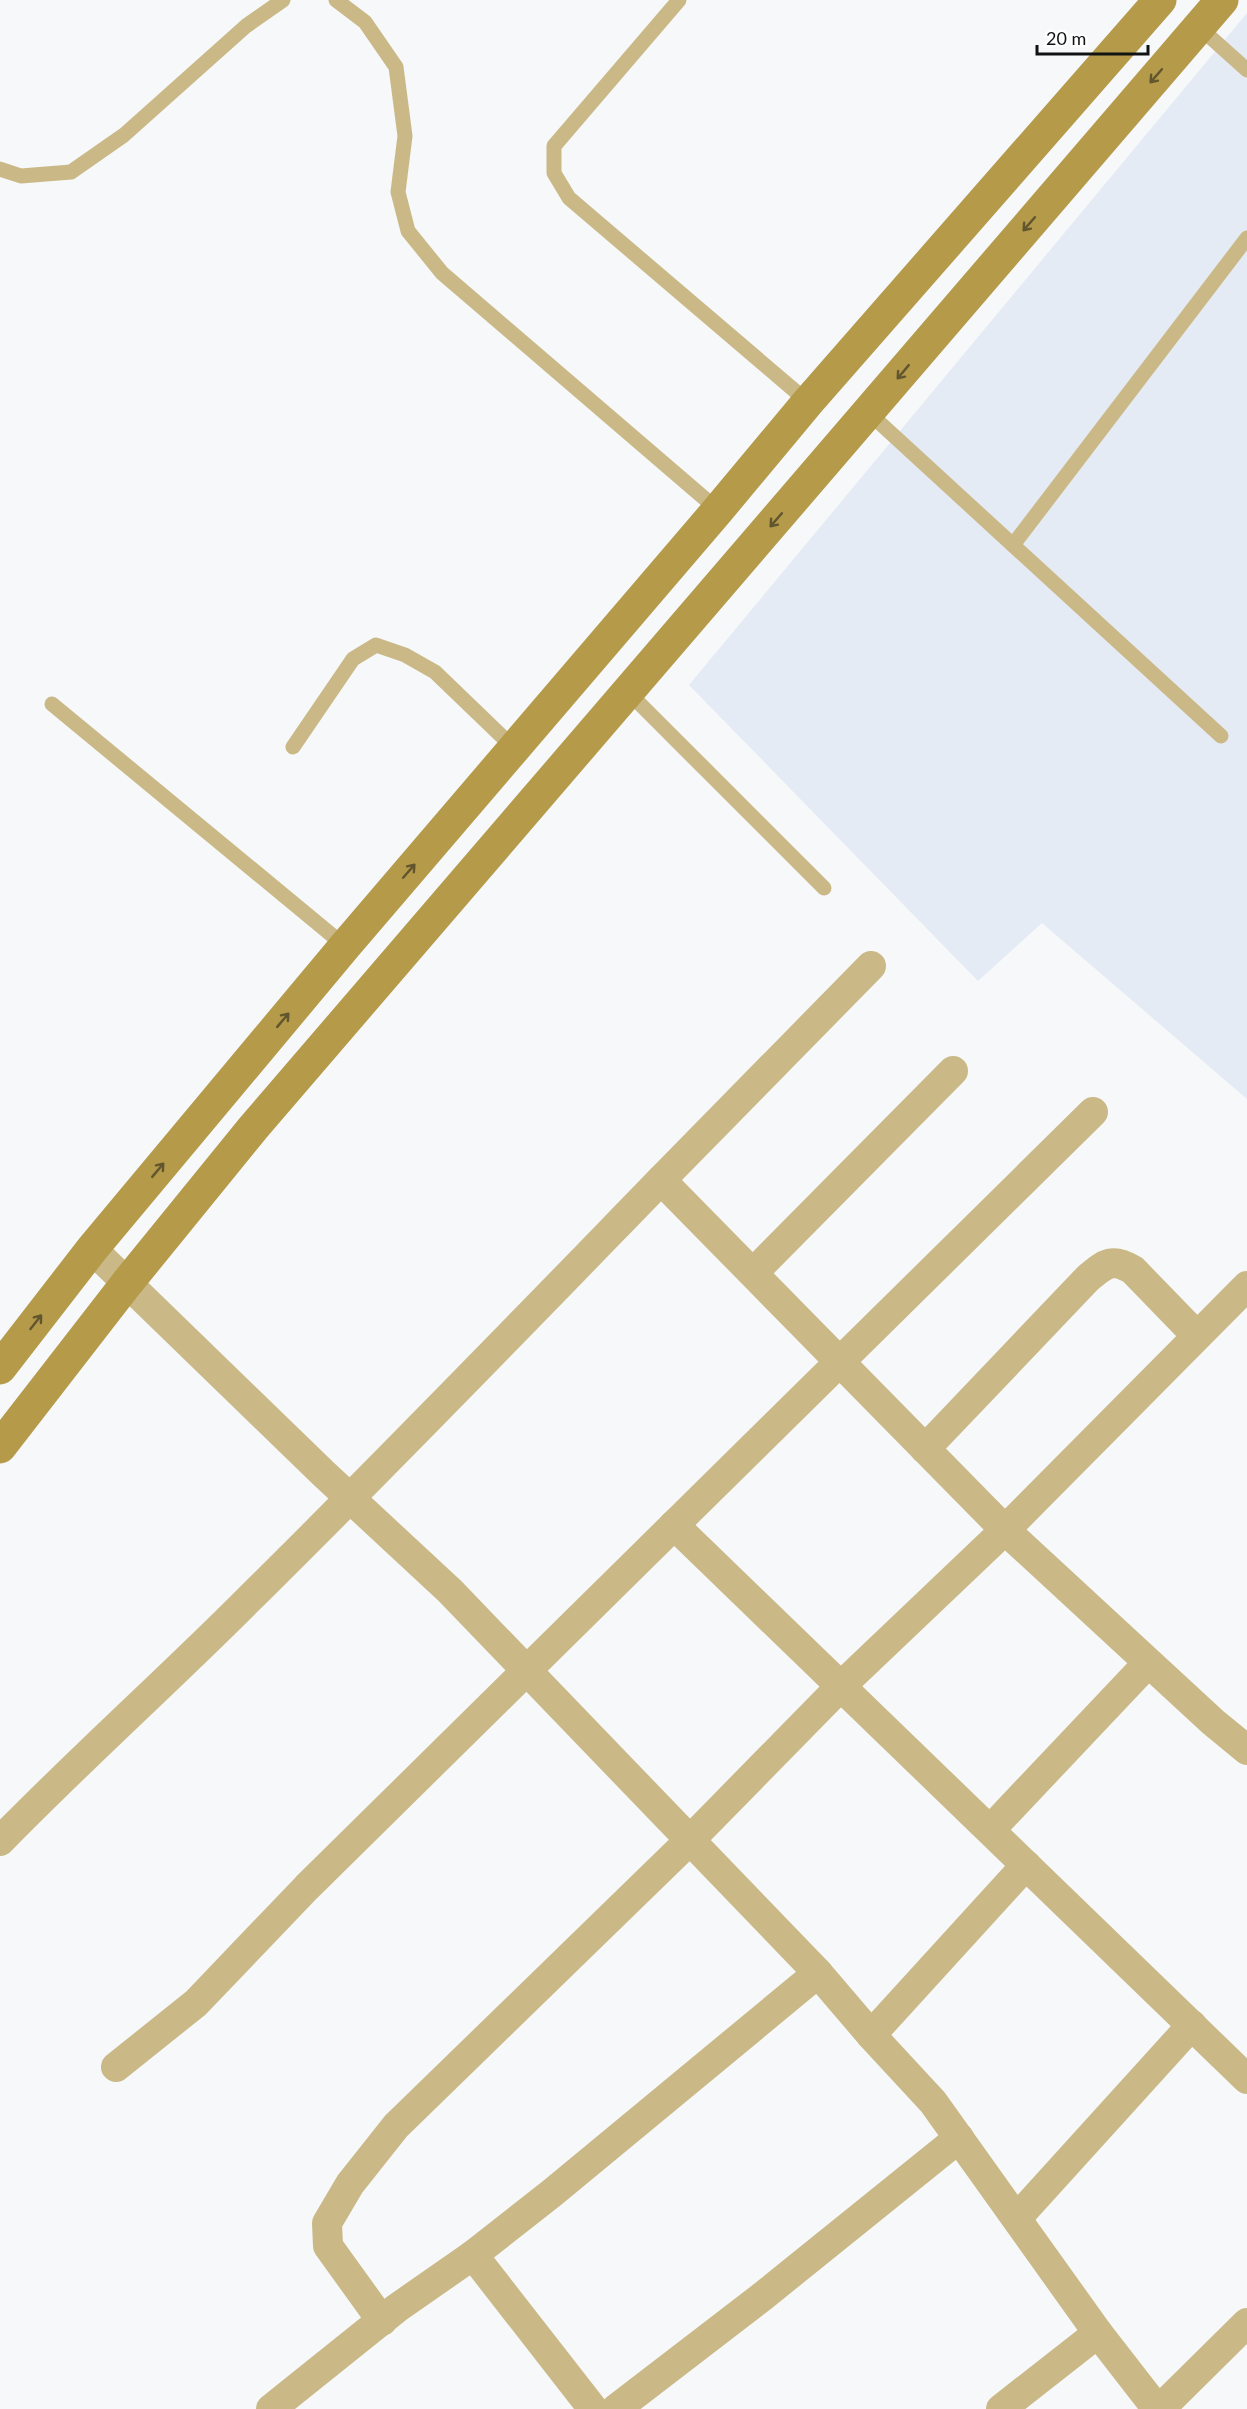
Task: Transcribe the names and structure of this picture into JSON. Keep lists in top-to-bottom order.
{
  "scale_bar": "20 m"
}
